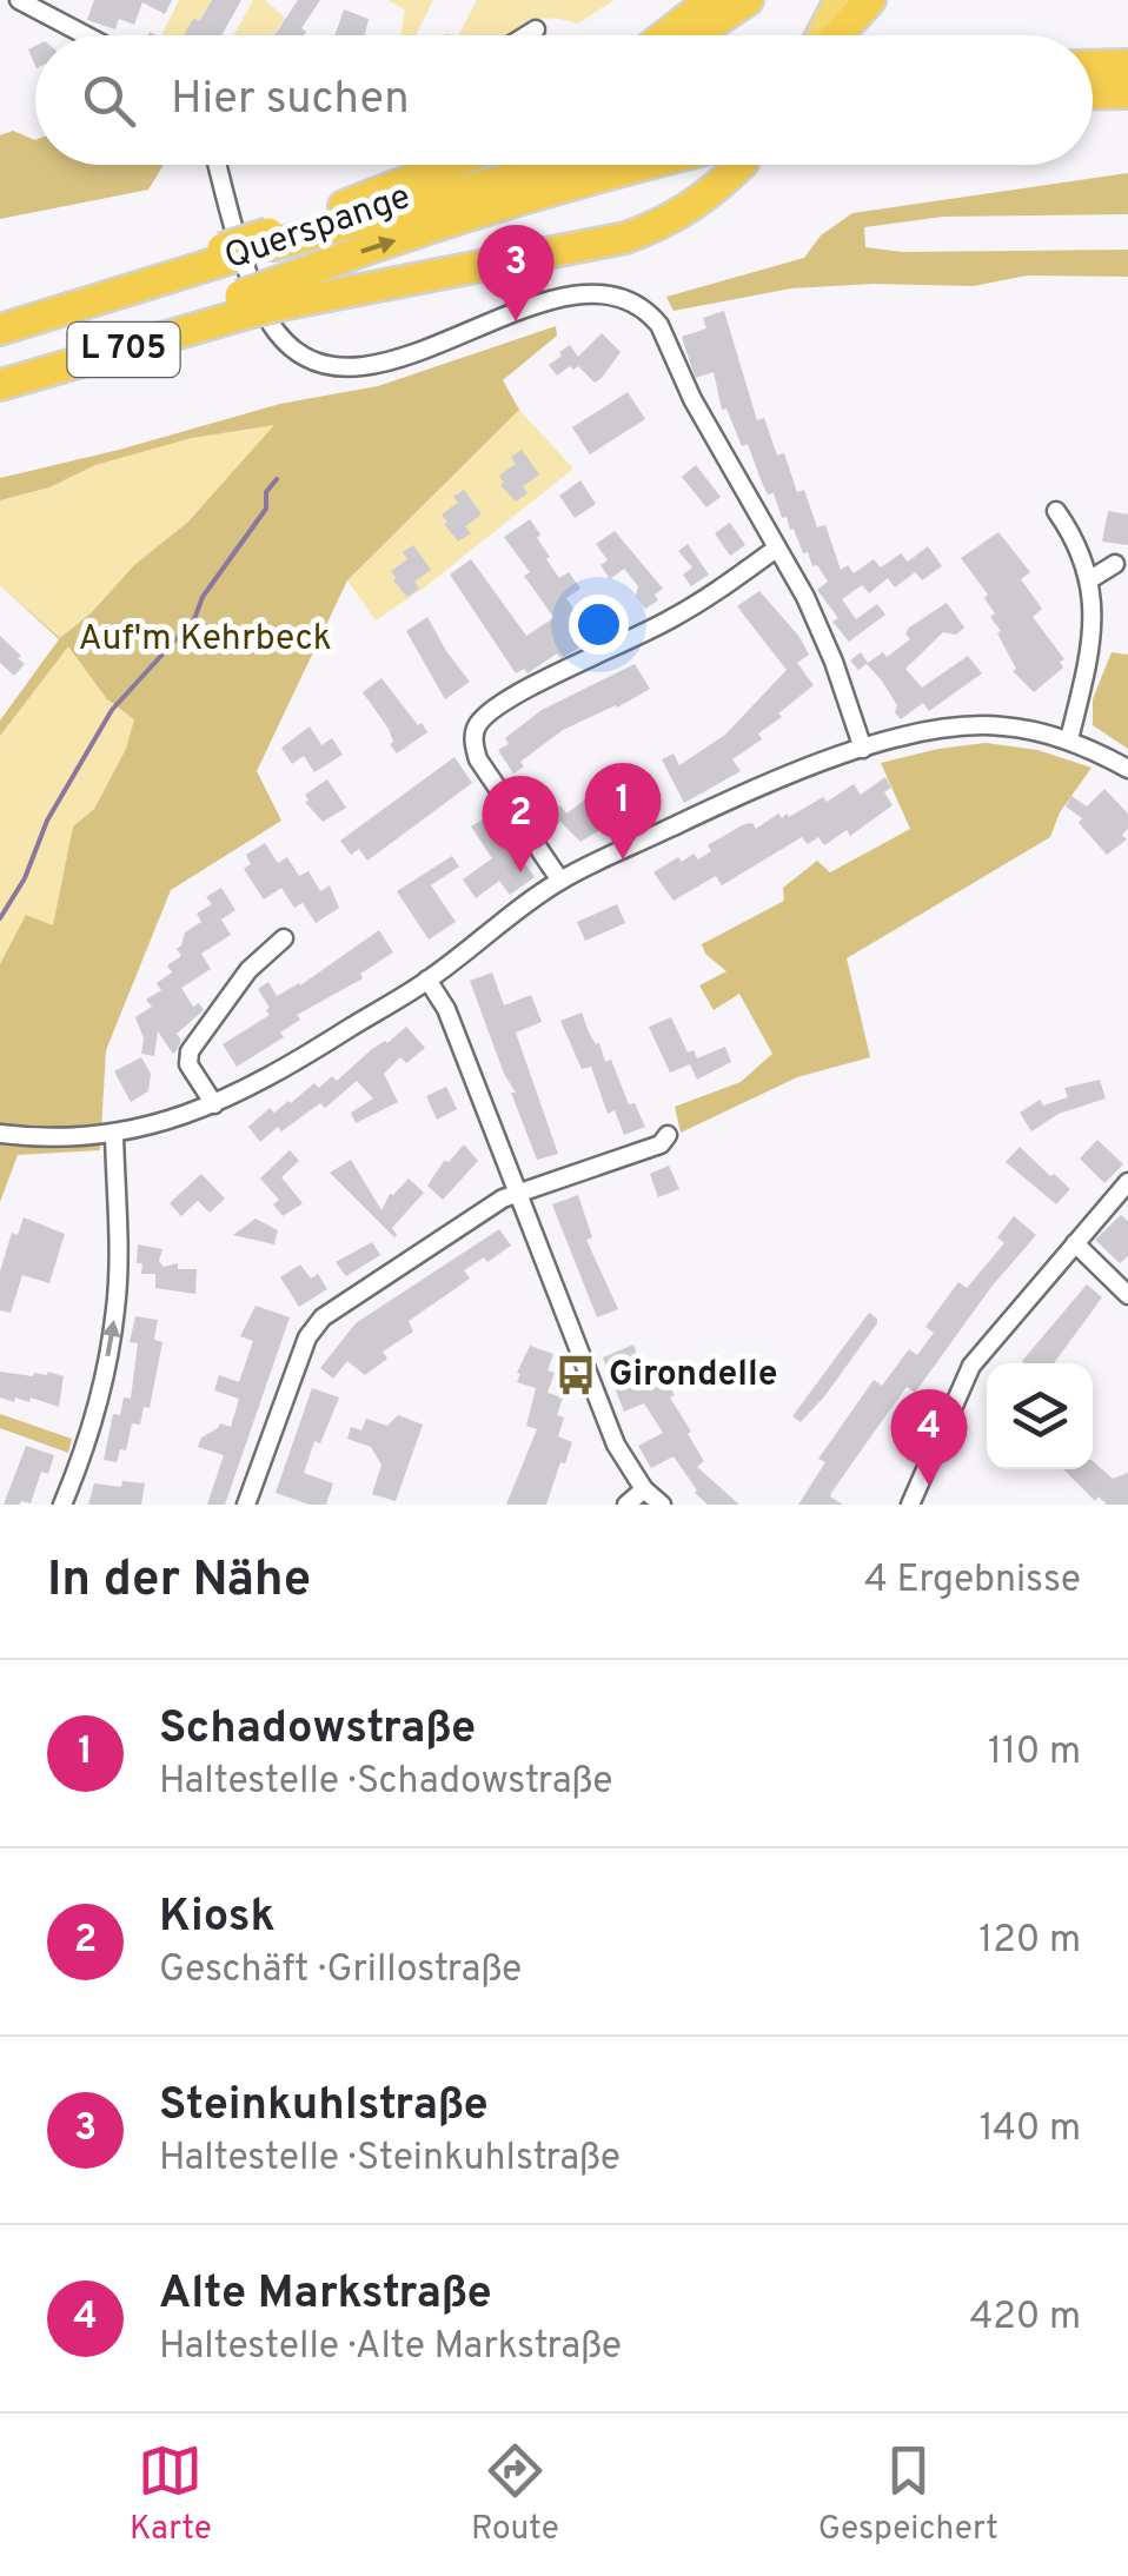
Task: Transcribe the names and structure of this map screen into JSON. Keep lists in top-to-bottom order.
{
  "streets": {
    "highway": ["Querspange", "L 705"]
  },
  "crossings": [
    ["Querspange", "L 705"]
  ],
  "parks": ["Auf'm Kehrbeck"],
  "places": {
    "bus stop": ["Girondelle"]
  },
  "page": {
    "search": "Hier suchen",
    "pins": [
      "3",
      "1",
      "2",
      "4"
    ],
    "heading": ["In der Nähe", "4 Ergebnisse"],
    "list": [
      {
        "mark": "1",
        "name": "Schadowstraße",
        "note": "Haltestelle · Schadowstraße",
        "value": "110 m"
      },
      {
        "mark": "2",
        "name": "Kiosk",
        "note": "Geschäft · Grillostraße",
        "value": "120 m"
      },
      {
        "mark": "3",
        "name": "Steinkuhlstraße",
        "note": "Haltestelle · Steinkuhlstraße",
        "value": "140 m"
      },
      {
        "mark": "4",
        "name": "Alte Markstraße",
        "note": "Haltestelle · Alte Markstraße",
        "value": "420 m"
      }
    ],
    "nav": ["Karte", "Route", "Gespeichert"]
  }
}
